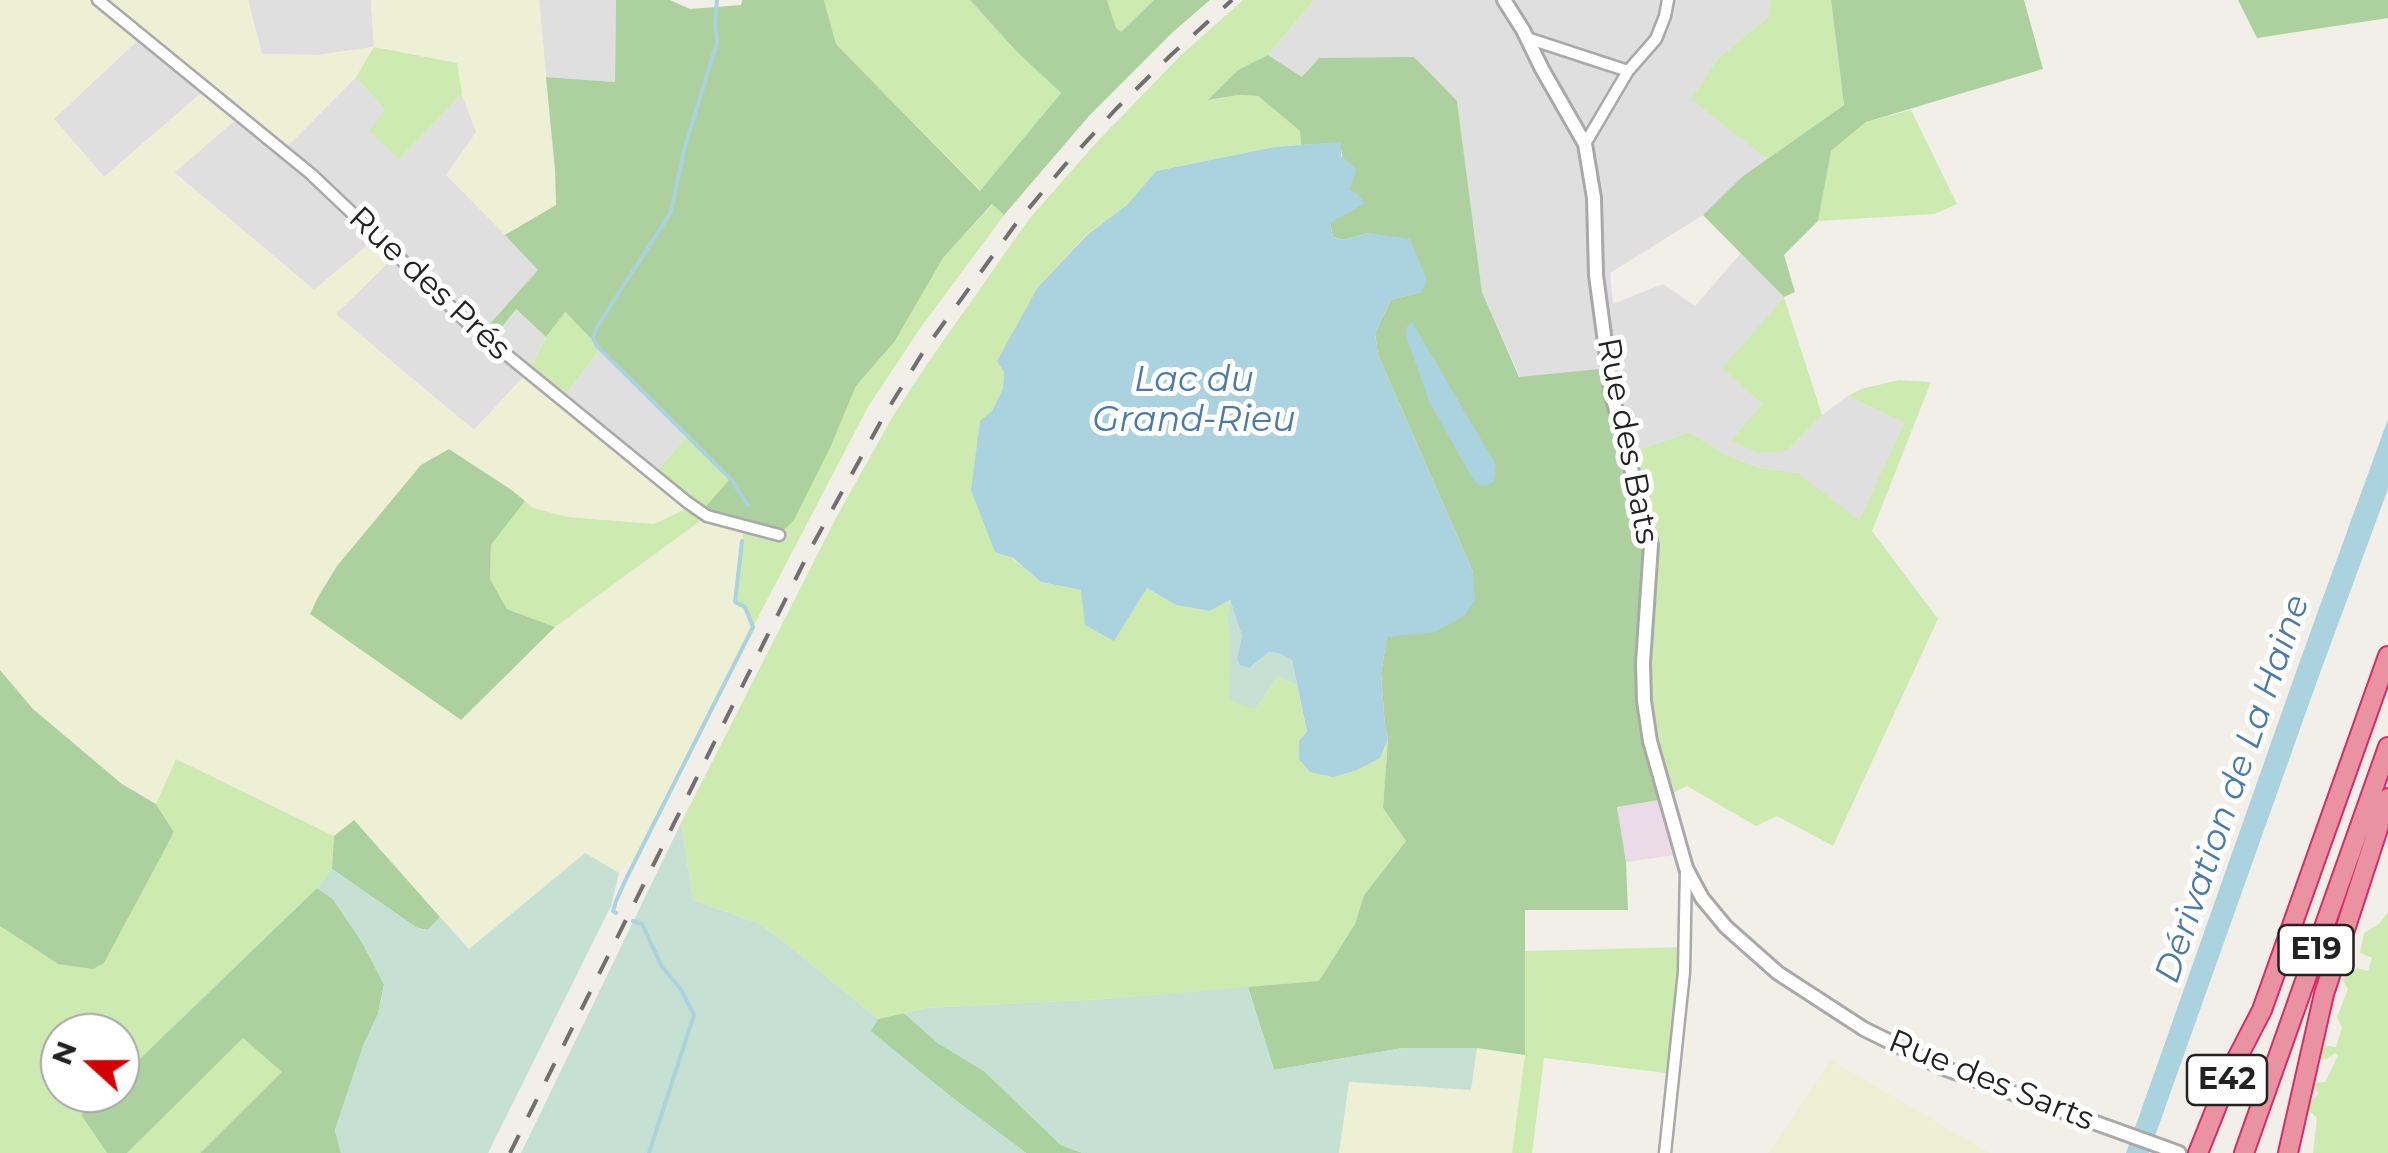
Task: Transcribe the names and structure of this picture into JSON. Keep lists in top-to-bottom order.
{
  "streets": {
    "highway": ["E19", "E42"],
    "street": ["Rue des Prés", "Rue des Bats", "Rue des Sarts"]
  },
  "crossings": [
    ["Rue des Bats", "Rue des Sarts"],
    ["E19", "E42"]
  ],
  "water": ["Lac du Grand-Rieu", "Dérivation de La Haine"],
  "north": "left"
}
